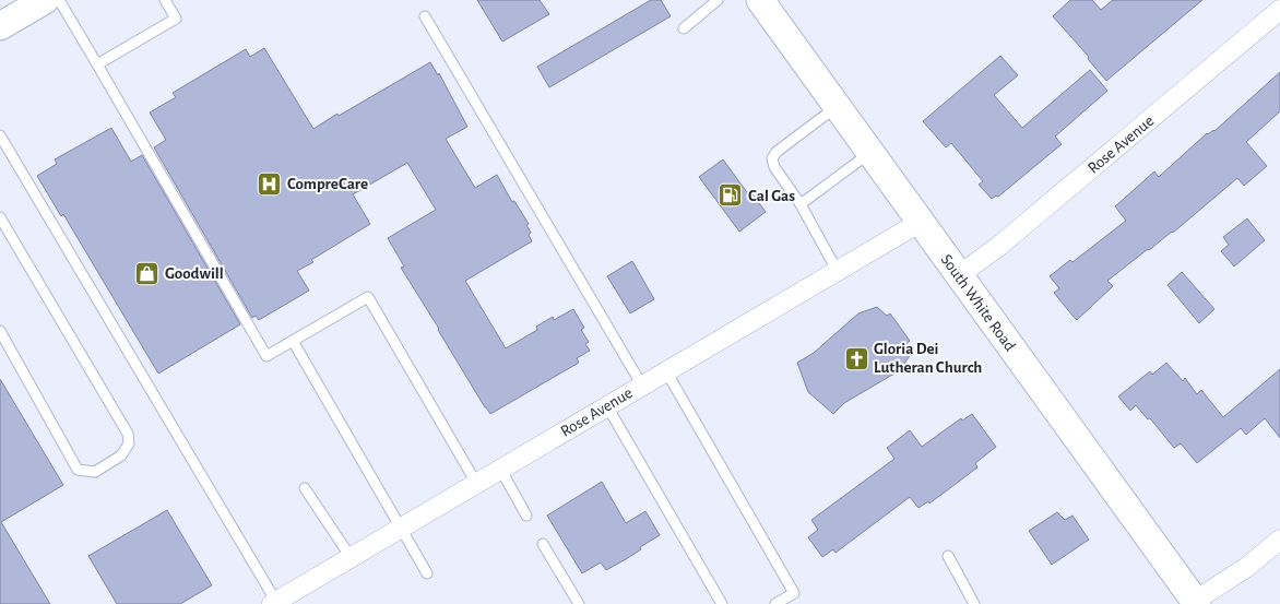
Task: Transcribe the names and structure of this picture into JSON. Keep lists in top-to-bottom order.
{
  "streets": {
    "main road": ["South White Road"],
    "street": ["Rose Avenue"]
  },
  "crossings": [
    ["Rose Avenue", "South White Road"]
  ],
  "places": {
    "hospital": ["CompreCare"],
    "fuel station": ["Cal Gas"],
    "shop": ["Goodwill"],
    "church": ["Gloria Dei Lutheran Church"]
  }
}
